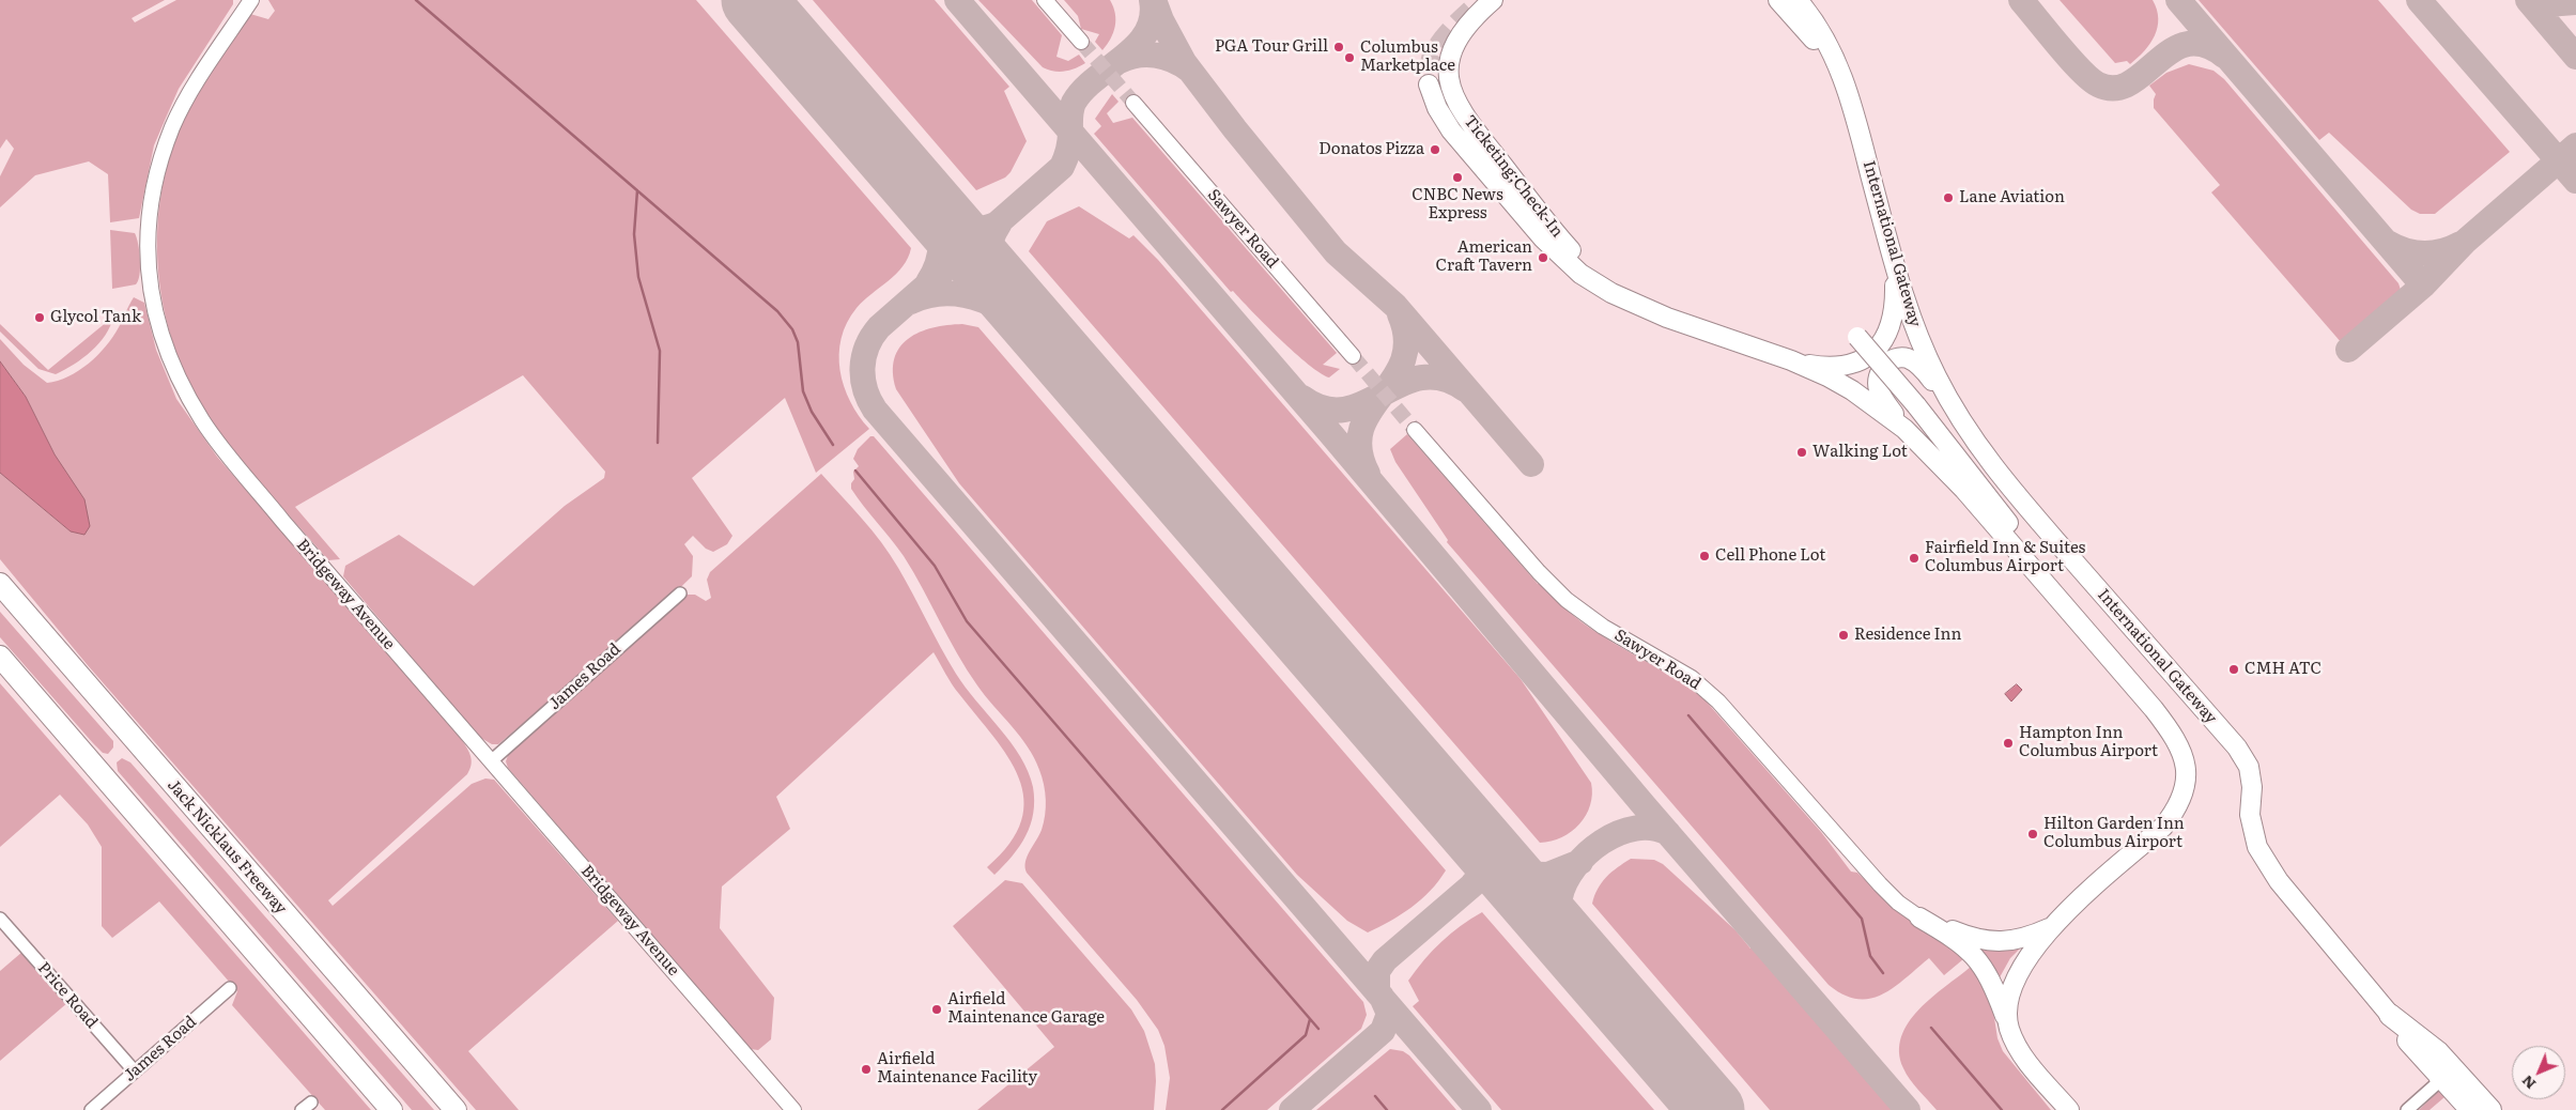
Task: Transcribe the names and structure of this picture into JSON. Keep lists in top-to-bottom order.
{
  "streets": {
    "highway": ["International Gateway", "Jack Nicklaus Freeway"],
    "main road": ["Ticketing;Check-In"],
    "street": [
      "Sawyer Road",
      "Bridgeway Avenue",
      "James Road",
      "Price Road"
    ]
  },
  "crossings": [
    ["Bridgeway Avenue", "James Road"],
    ["James Road", "Price Road"]
  ],
  "places": [
    "PGA Tour Grill",
    "Columbus Marketplace",
    "Donatos Pizza",
    "CNBC News Express",
    "Lane Aviation",
    "American Craft Tavern",
    "Glycol Tank",
    "Walking Lot",
    "Cell Phone Lot",
    "Fairfield Inn & Suites Columbus Airport",
    "Residence Inn",
    "CMH ATC",
    "Hampton Inn Columbus Airport",
    "Hilton Garden Inn Columbus Airport",
    "Airfield Maintenance Garage",
    "Airfield Maintenance Facility"
  ],
  "north": "bottom left"
}
